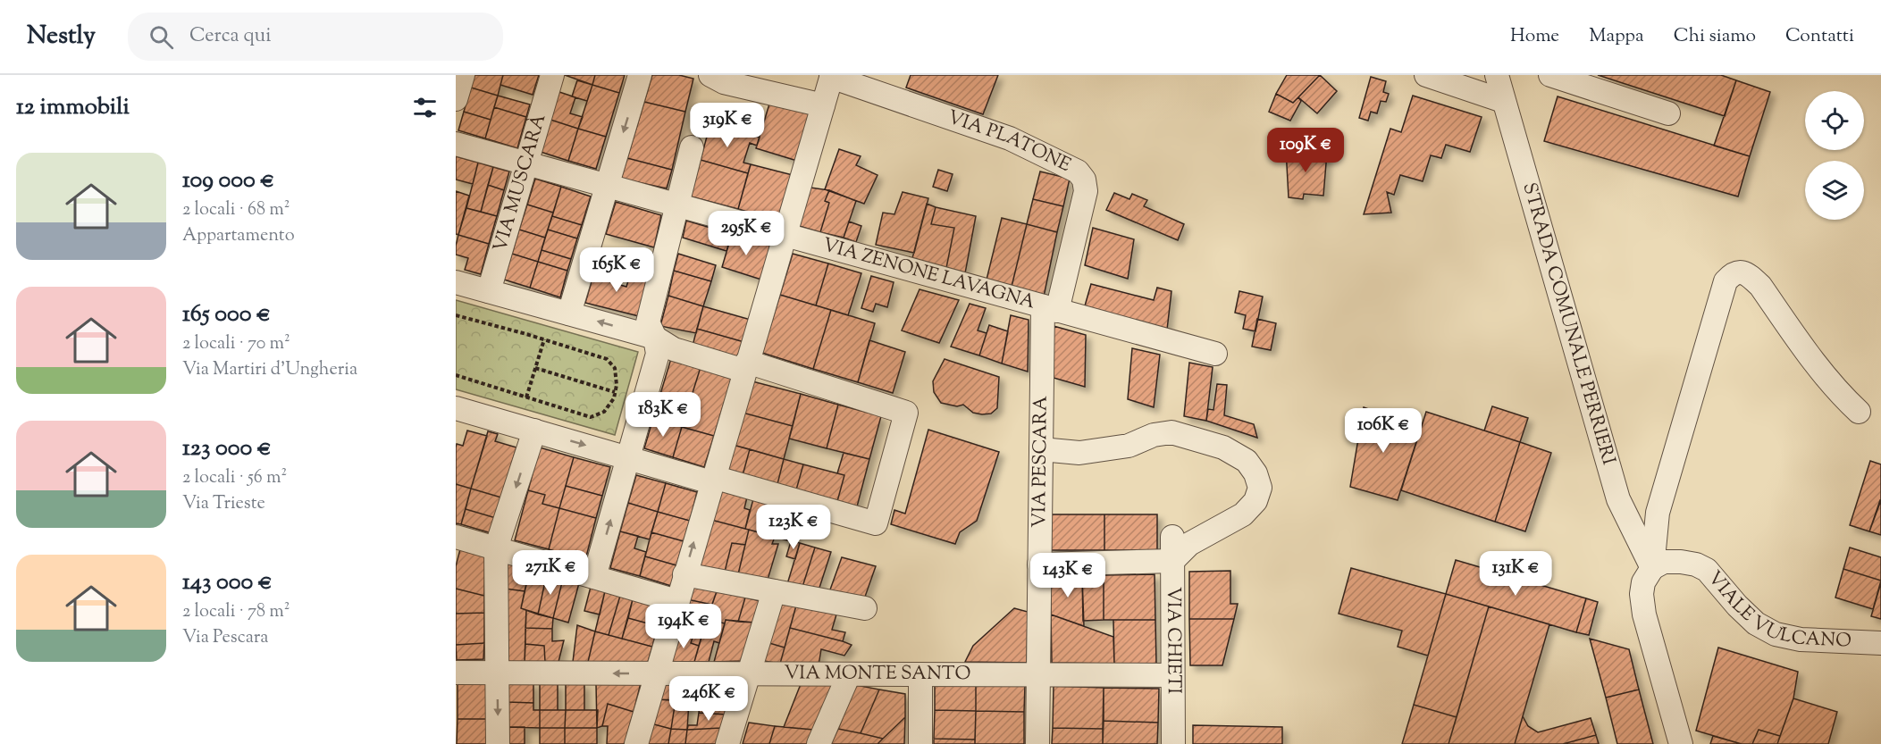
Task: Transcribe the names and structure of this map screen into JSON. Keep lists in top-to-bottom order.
{
  "streets": {
    "street": [
      "VIA PLATONE",
      "VIA MUSCARÀ",
      "VIA ZENONE LAVAGNA",
      "STRADA COMUNALE PERRIERI",
      "VIA PESCARA",
      "VIALE VULCANO",
      "VIA CHIETI",
      "VIA MONTE SANTO"
    ]
  },
  "crossings": [
    ["VIA PLATONE", "VIA ZENONE LAVAGNA"],
    ["VIA PLATONE", "VIA PESCARA"],
    ["VIA MUSCARÀ", "VIA ZENONE LAVAGNA"],
    ["VIA ZENONE LAVAGNA", "VIA PESCARA"],
    ["STRADA COMUNALE PERRIERI", "VIALE VULCANO"],
    ["VIA PESCARA", "VIA MONTE SANTO"],
    ["VIA CHIETI", "VIA MONTE SANTO"]
  ],
  "page": {
    "header": "Nestly",
    "search": "Cerca qui",
    "nav": [
      "Home",
      "Mappa",
      "Chi siamo",
      "Contatti"
    ],
    "heading": "12 immobili",
    "price": [
      "319K €",
      "109K €",
      "295K €",
      "165K €",
      "183K €",
      "106K €",
      "123K €",
      "271K €",
      "131K €",
      "143K €",
      "194K €",
      "246K €"
    ],
    "list": [
      {
        "name": "109 000 €",
        "note": "2 locali · 68 m² · Appartamento"
      },
      {
        "name": "165 000 €",
        "note": "2 locali · 70 m² · Via Martiri d'Ungheria"
      },
      {
        "name": "123 000 €",
        "note": "2 locali · 56 m² · Via Trieste"
      },
      {
        "name": "143 000 €",
        "note": "2 locali · 78 m² · Via Pescara"
      }
    ]
  }
}
